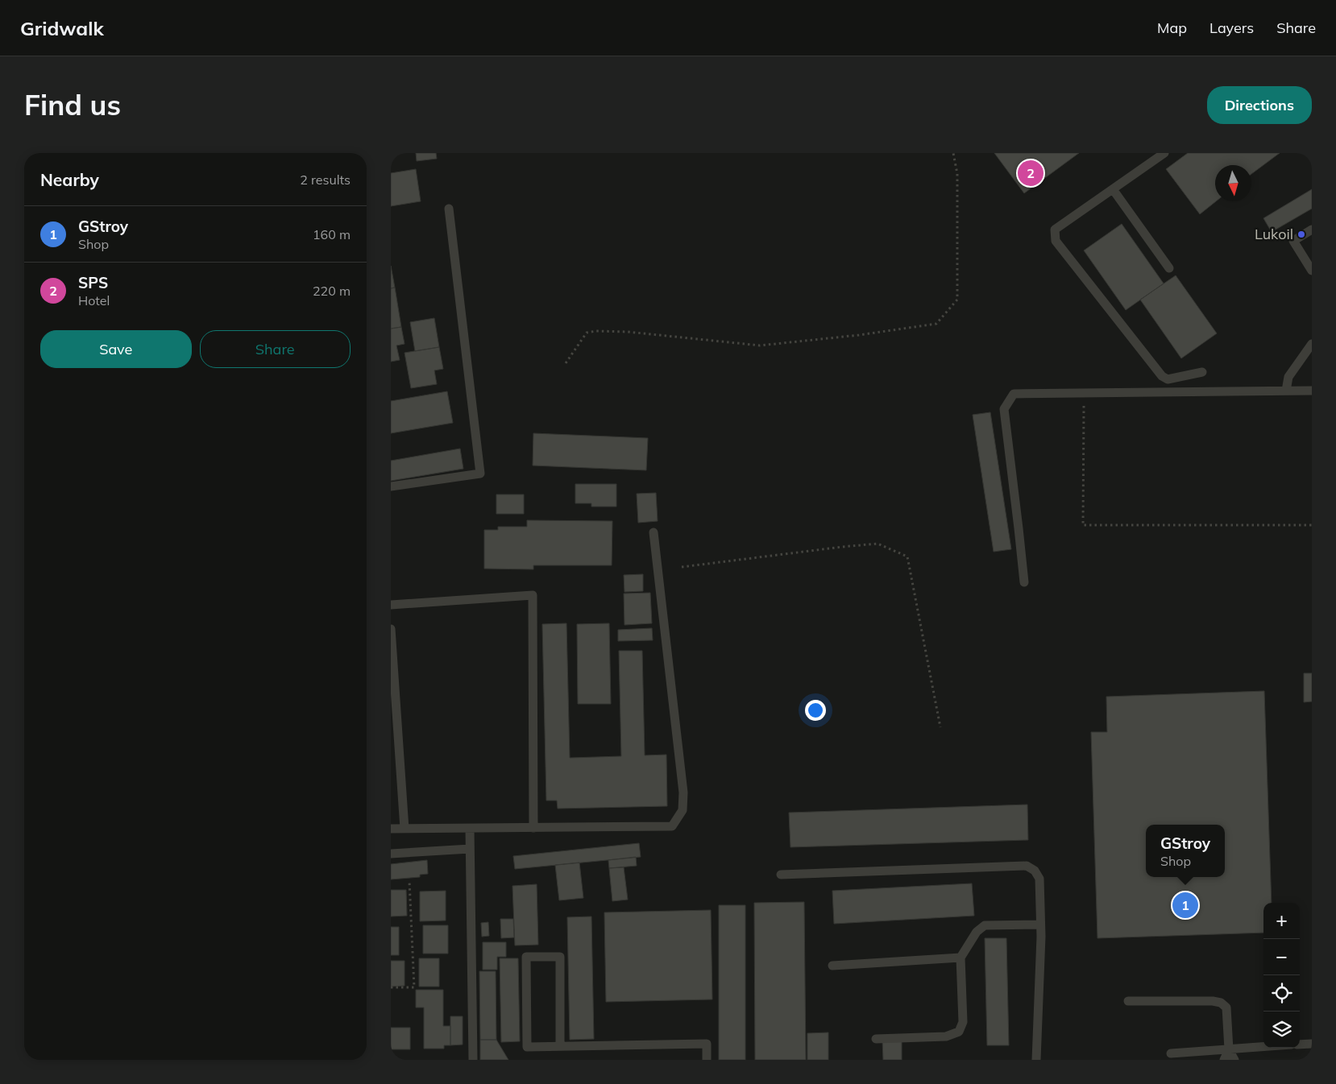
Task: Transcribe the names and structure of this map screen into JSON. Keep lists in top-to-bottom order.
{
  "places": ["Lukoil"],
  "north": "bottom",
  "page": {
    "header": "Gridwalk",
    "nav": ["Map", "Layers", "Share"],
    "buttons": [
      "Directions",
      ["Save", "Share"]
    ],
    "title": "Find us",
    "heading": ["Nearby", "2 results"],
    "pins": ["2", "1"],
    "list": [
      {
        "mark": "1",
        "name": "GStroy",
        "note": "Shop",
        "value": "160 m"
      },
      {
        "mark": "2",
        "name": "SPS",
        "note": "Hotel",
        "value": "220 m"
      }
    ],
    "popup": ["GStroy", "Shop"],
    "map_buttons": ["+", "−"]
  }
}
